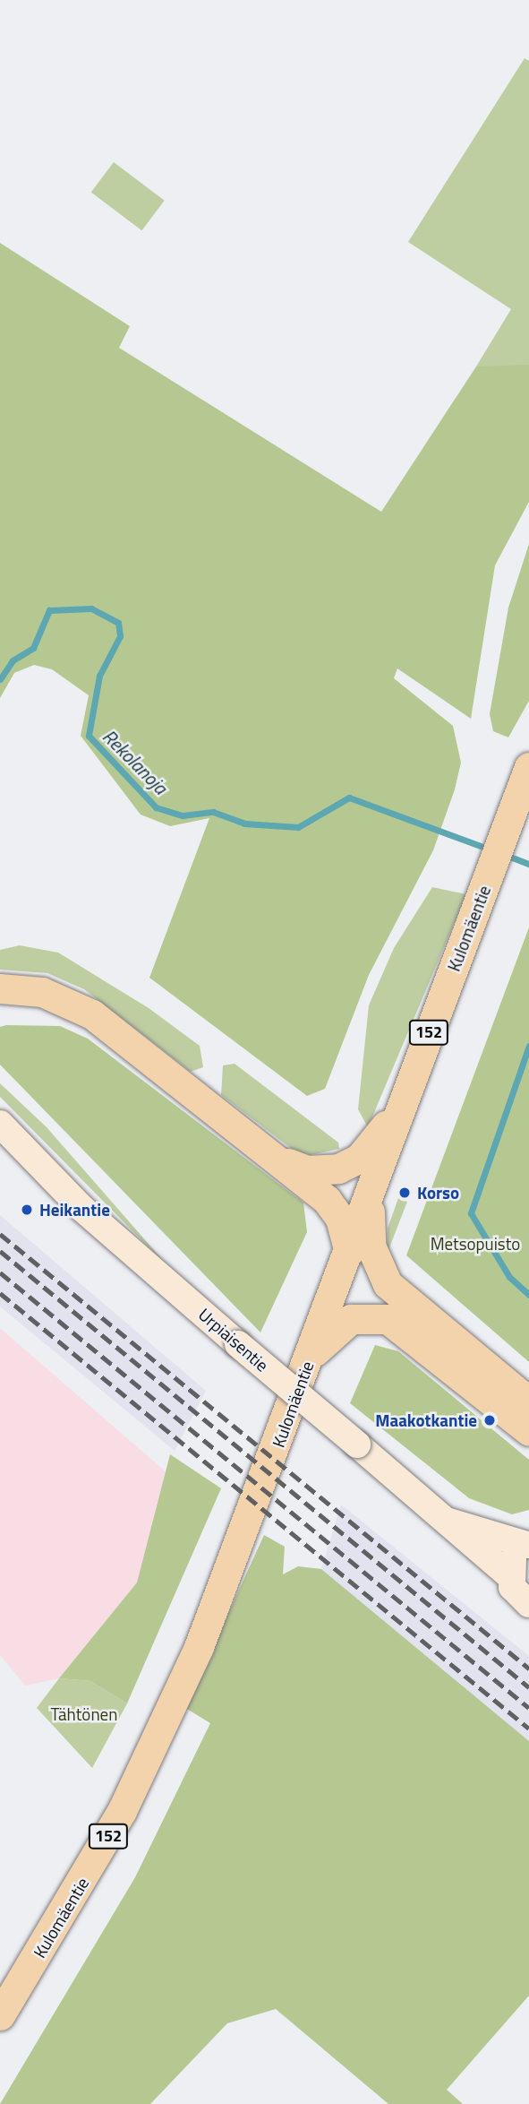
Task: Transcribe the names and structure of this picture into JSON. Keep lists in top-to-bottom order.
{
  "streets": {
    "main road": ["Kulomäentie", "152", "Urpiaisentie"]
  },
  "water": ["Rekolanoja"],
  "parks": ["Metsopuisto", "Tähtönen"],
  "places": ["Korso", "Heikantie", "Maakotkantie"]
}
